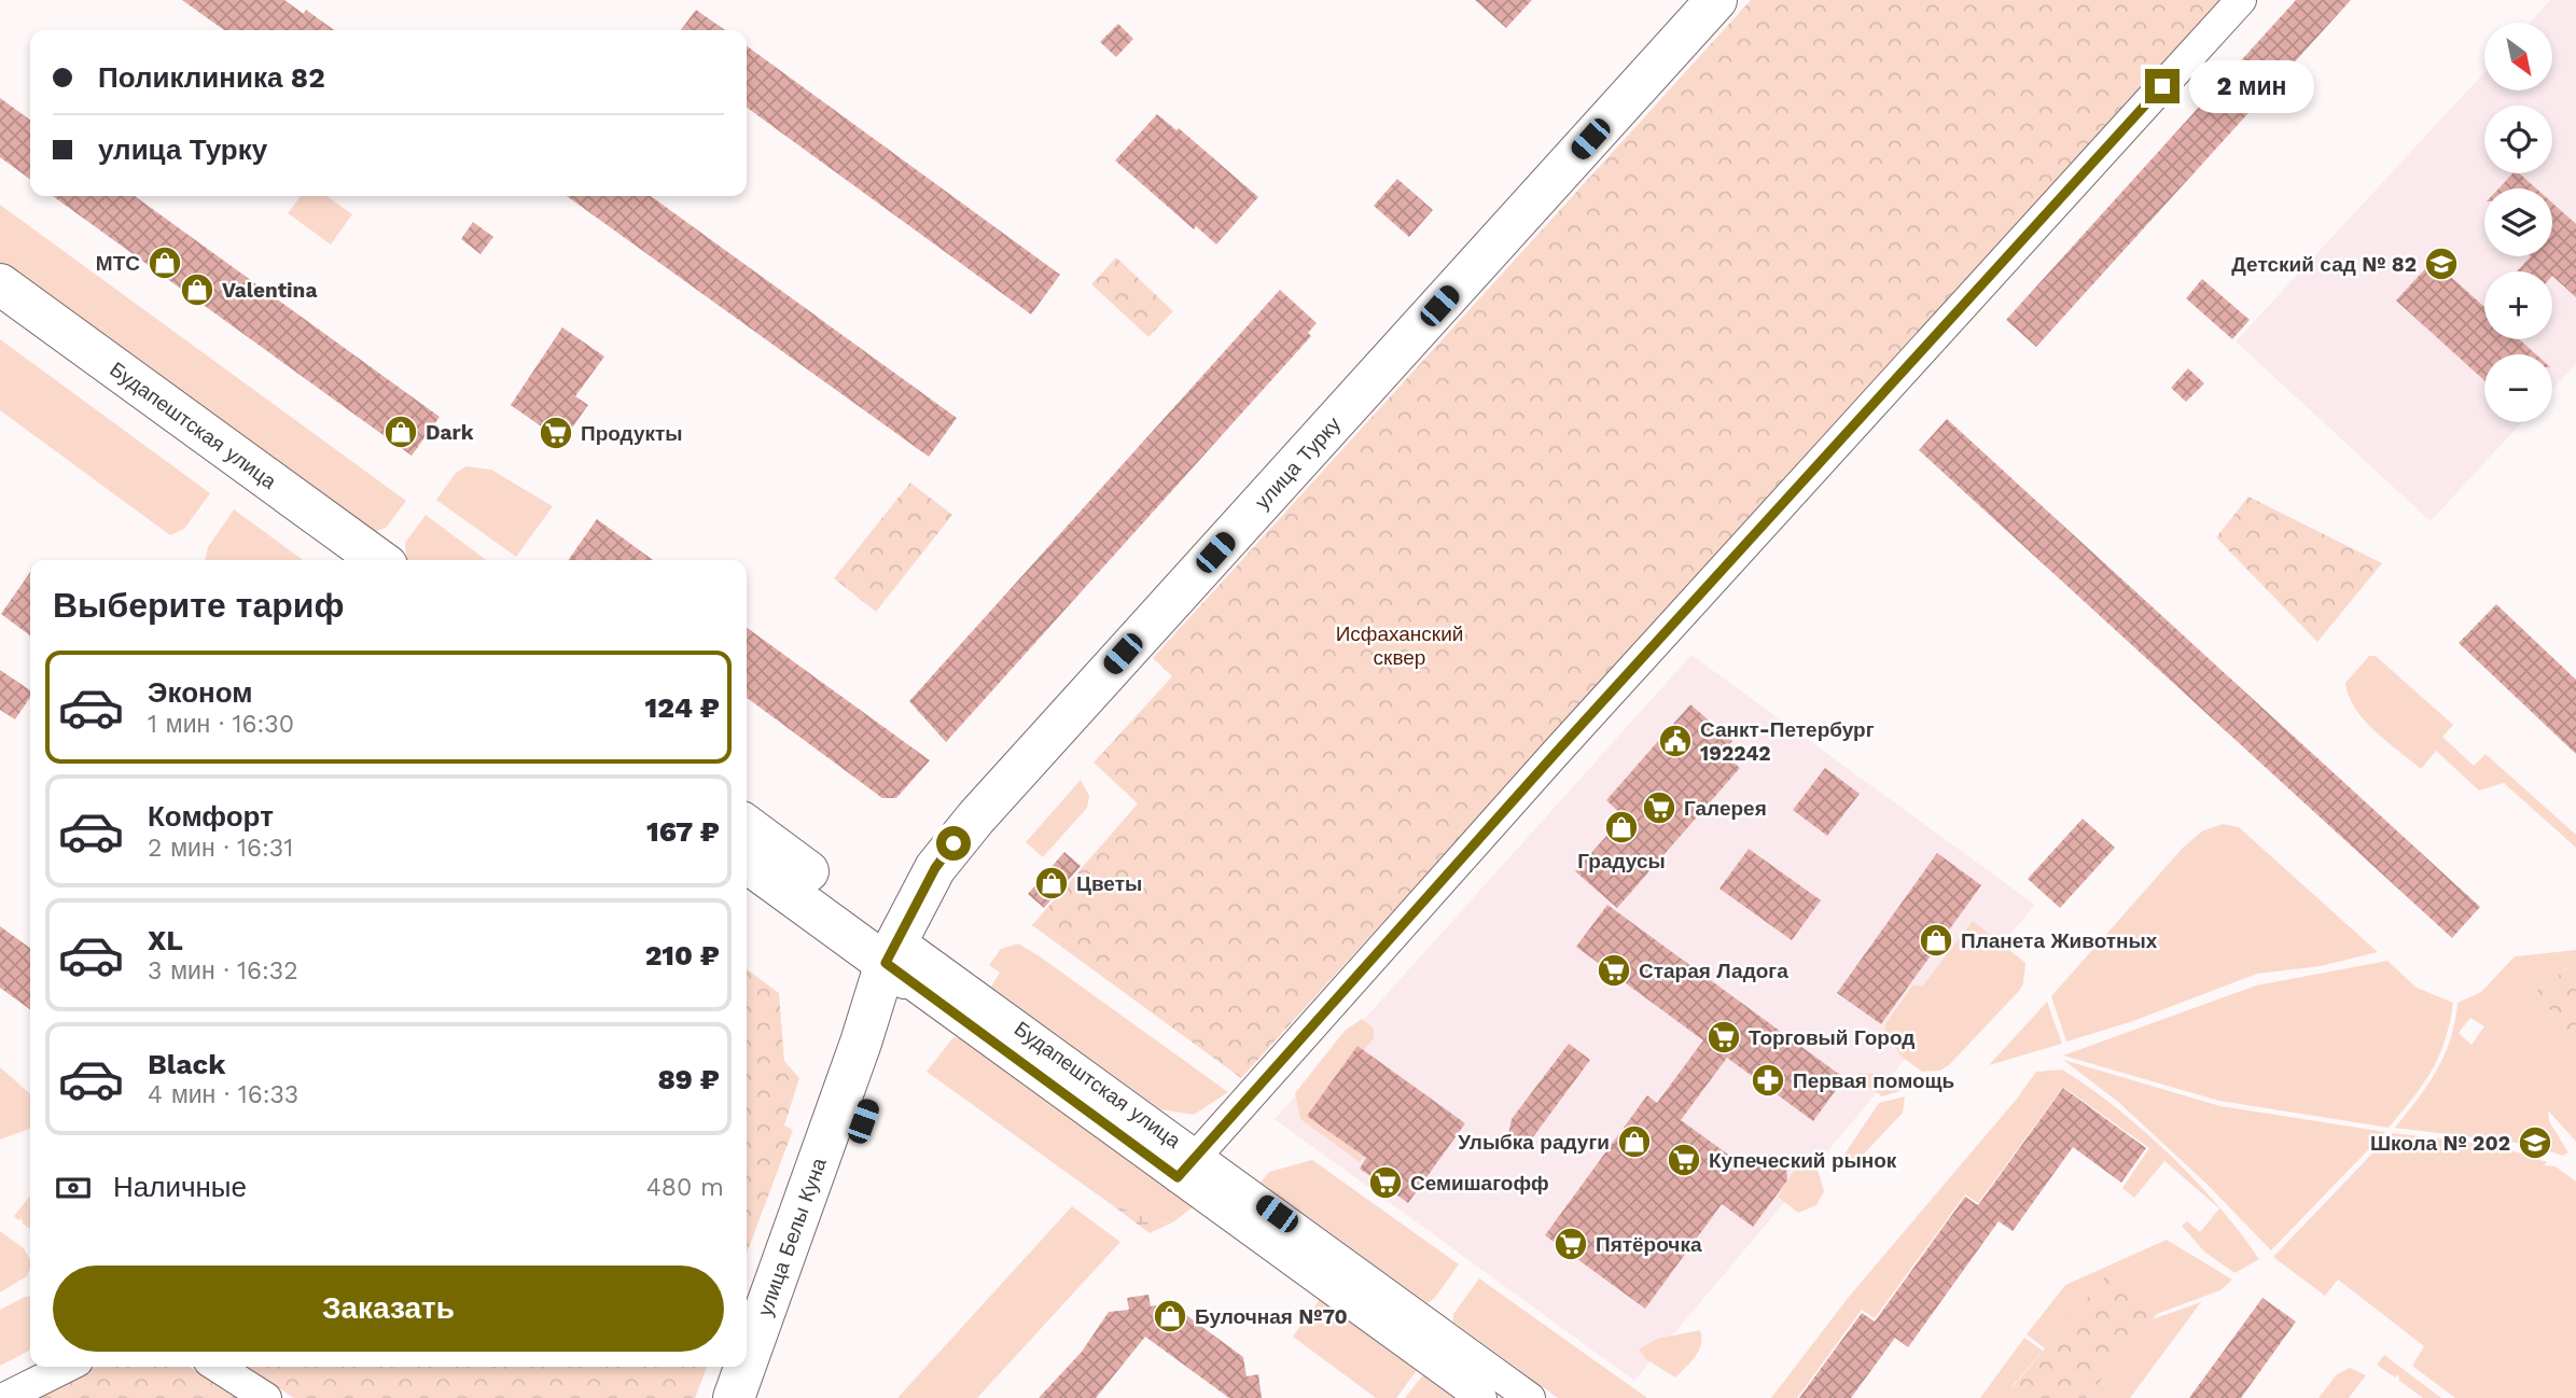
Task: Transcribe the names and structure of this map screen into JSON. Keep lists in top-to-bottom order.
{
  "streets": {
    "street": ["Будапештская улица", "улица Турку", "улица Белы Куна"]
  },
  "crossings": [
    ["Будапештская улица", "улица Турку"],
    ["Будапештская улица", "улица Белы Куна"],
    ["улица Турку", "улица Белы Куна"]
  ],
  "parks": ["Исфаханский сквер"],
  "places": {
    "shop": [
      "МТС",
      "Valentina",
      "Dark",
      "Градусы",
      "Цветы",
      "Планета Животных",
      "Улыбка радуги",
      "Булочная №70"
    ],
    "school or university": ["Детский сад № 82", "Школа № 202"],
    "supermarket": [
      "Продукты",
      "Галерея",
      "Старая Ладога",
      "Торговый Город",
      "Купеческий рынок",
      "Семишагофф",
      "Пятёрочка"
    ],
    "public building": ["Санкт-Петербург 192242"],
    "pharmacy": ["Первая помощь"]
  },
  "north": "bottom right",
  "page": {
    "map_buttons": ["+", "−"],
    "banner": ["Поликлиника 82", "улица Турку"],
    "bubble": "2 мин",
    "heading": "Выберите тариф",
    "list": [
      {
        "name": "Эконом",
        "note": "1 мин · 16:30",
        "value": "124 ₽"
      },
      {
        "name": "Комфорт",
        "note": "2 мин · 16:31",
        "value": "167 ₽"
      },
      {
        "name": "XL",
        "note": "3 мин · 16:32",
        "value": "210 ₽"
      },
      {
        "name": "Black",
        "note": "4 мин · 16:33",
        "value": "89 ₽"
      }
    ],
    "pay": ["Наличные", "480 m"],
    "buttons": "Заказать"
  }
}
